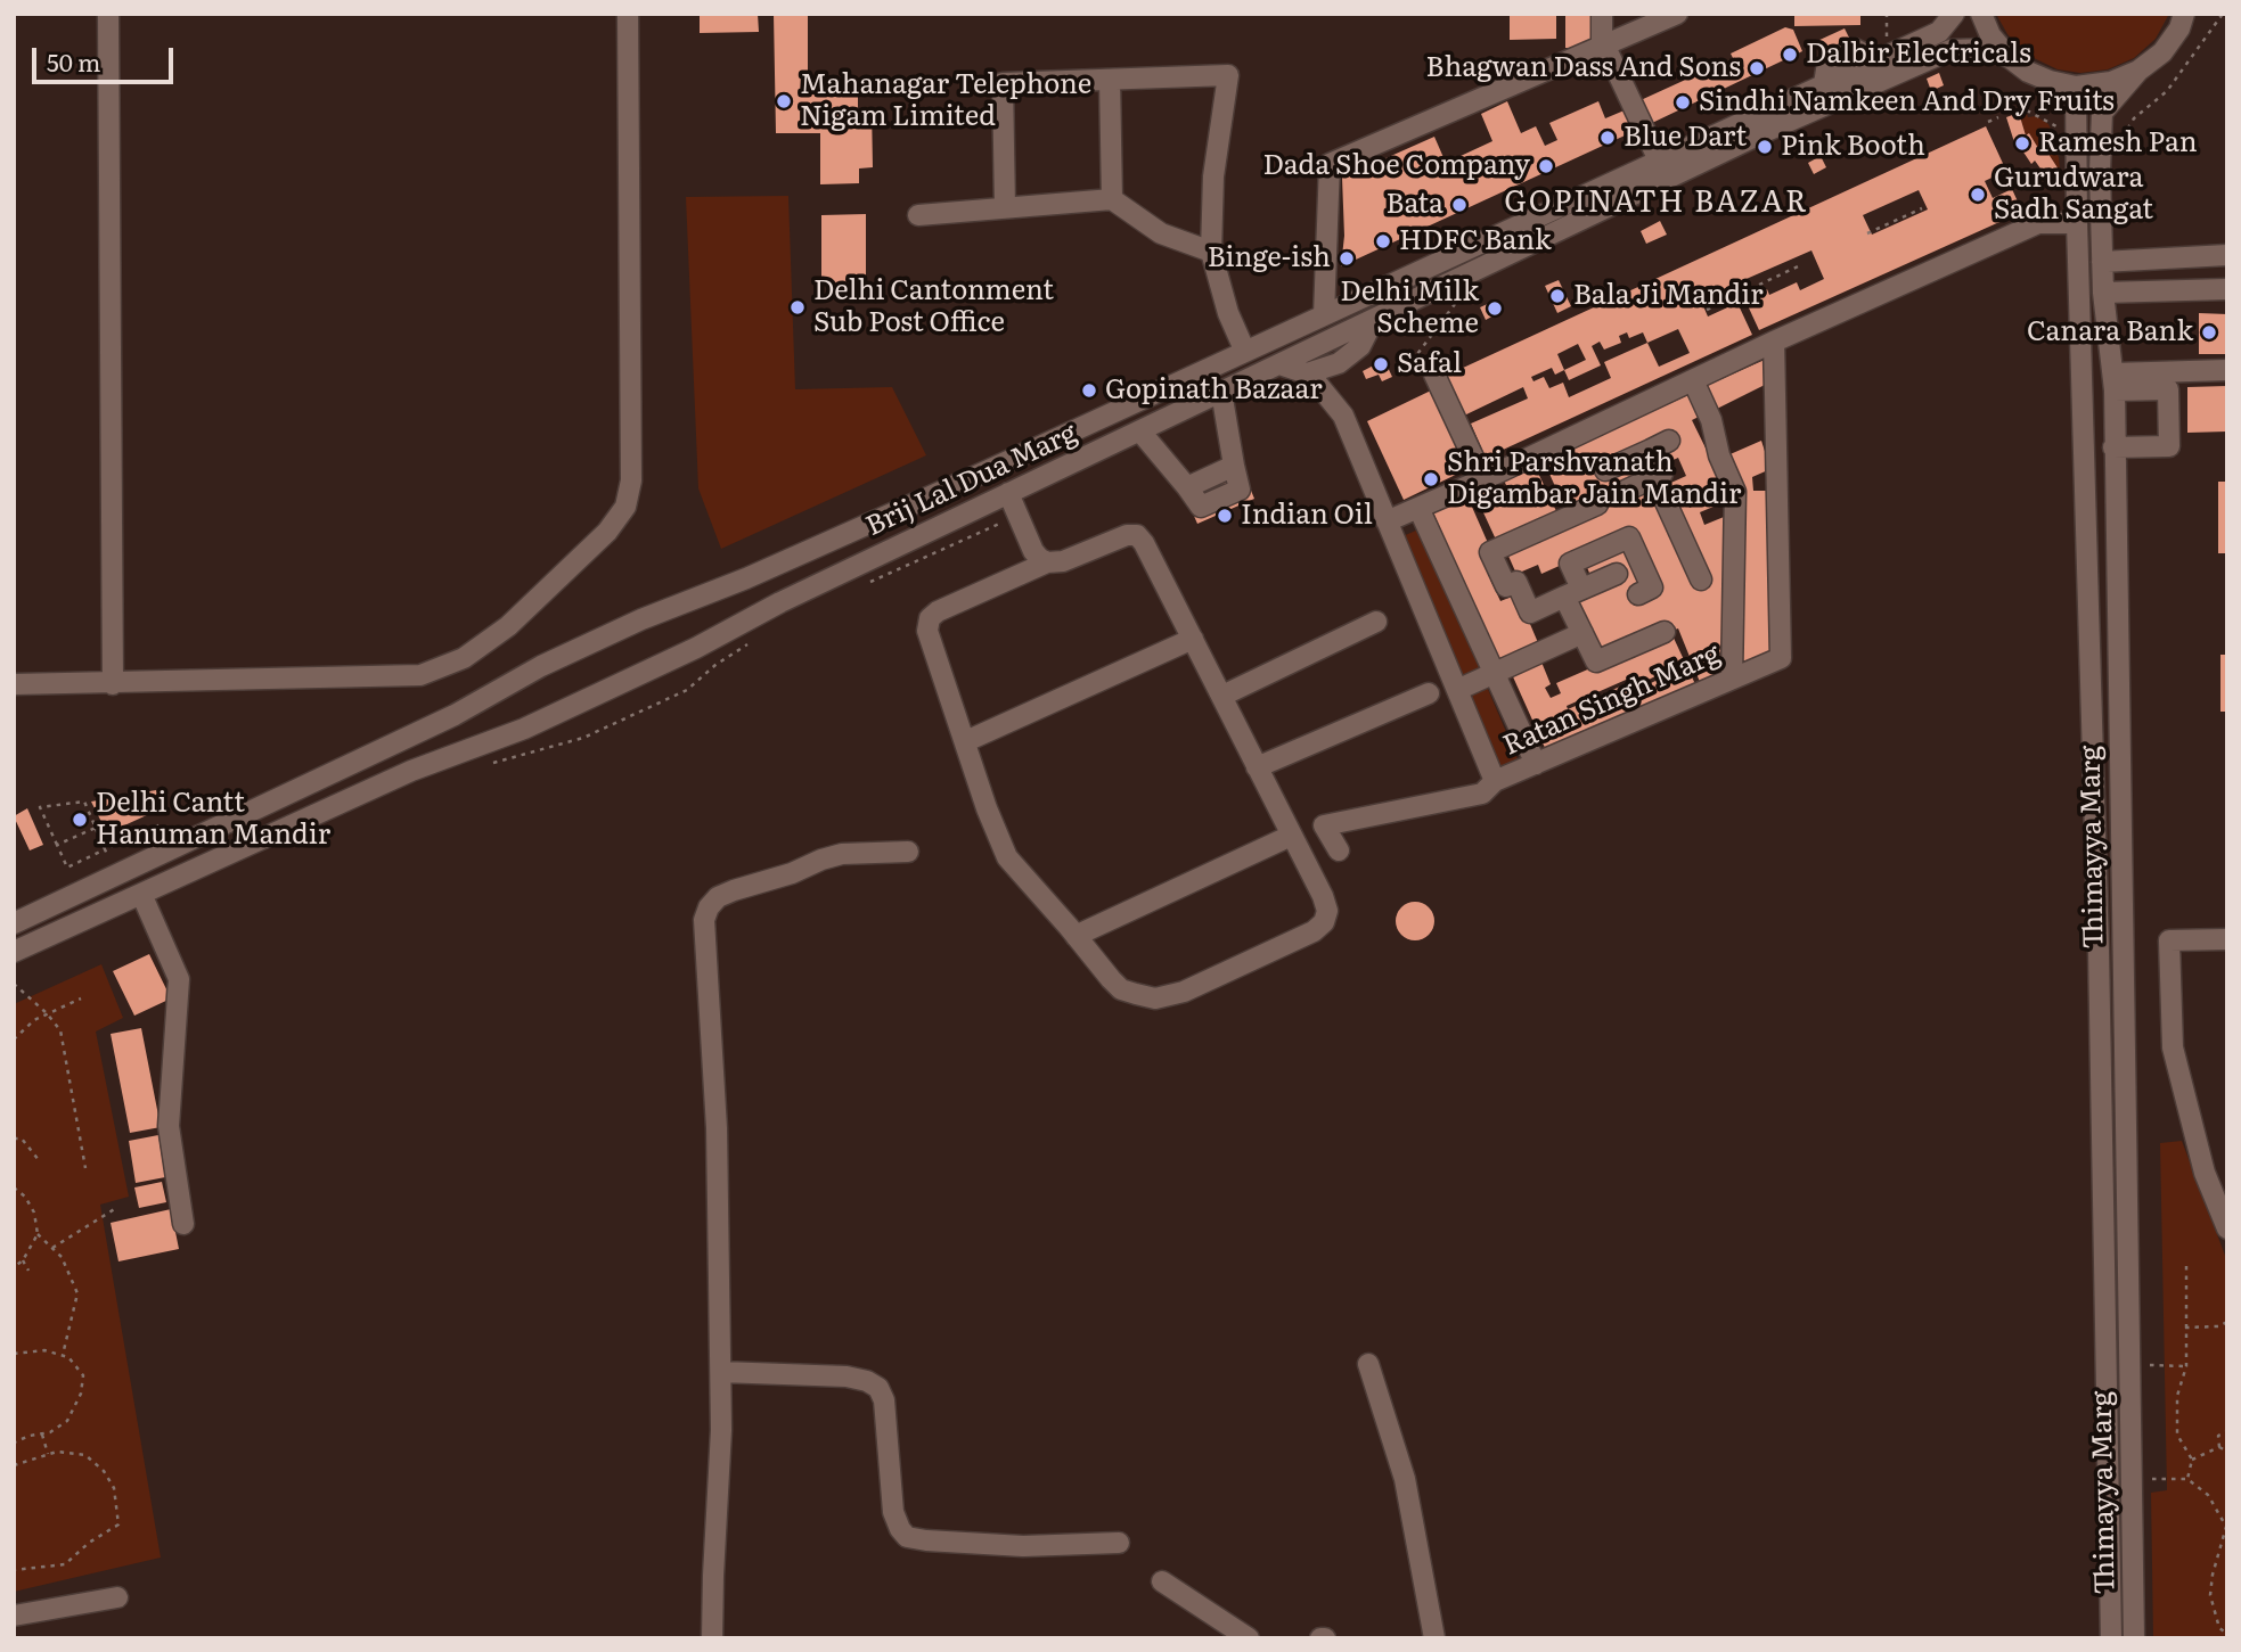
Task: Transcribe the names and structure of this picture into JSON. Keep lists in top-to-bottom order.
{
  "streets": {
    "street": ["Brij Lal Dua Marg", "Ratan Singh Marg", "Thimayya Marg"]
  },
  "districts": ["GOPINATH BAZAR"],
  "places": [
    "Dalbir Electricals",
    "Bhagwan Dass And Sons",
    "Mahanagar Telephone Nigam Limited",
    "Sindhi Namkeen And Dry Fruits",
    "Blue Dart",
    "Ramesh Pan",
    "Pink Booth",
    "Dada Shoe Company",
    "Gurudwara Sadh Sangat",
    "Bata",
    "HDFC Bank",
    "Binge-ish",
    "Bala Ji Mandir",
    "Delhi Cantonment Sub Post Office",
    "Delhi Milk Scheme",
    "Canara Bank",
    "Safal",
    "Gopinath Bazaar",
    "Shri Parshvanath Digambar Jain Mandir",
    "Indian Oil",
    "Delhi Cantt Hanuman Mandir"
  ],
  "scale_bar": "50 m"
}
